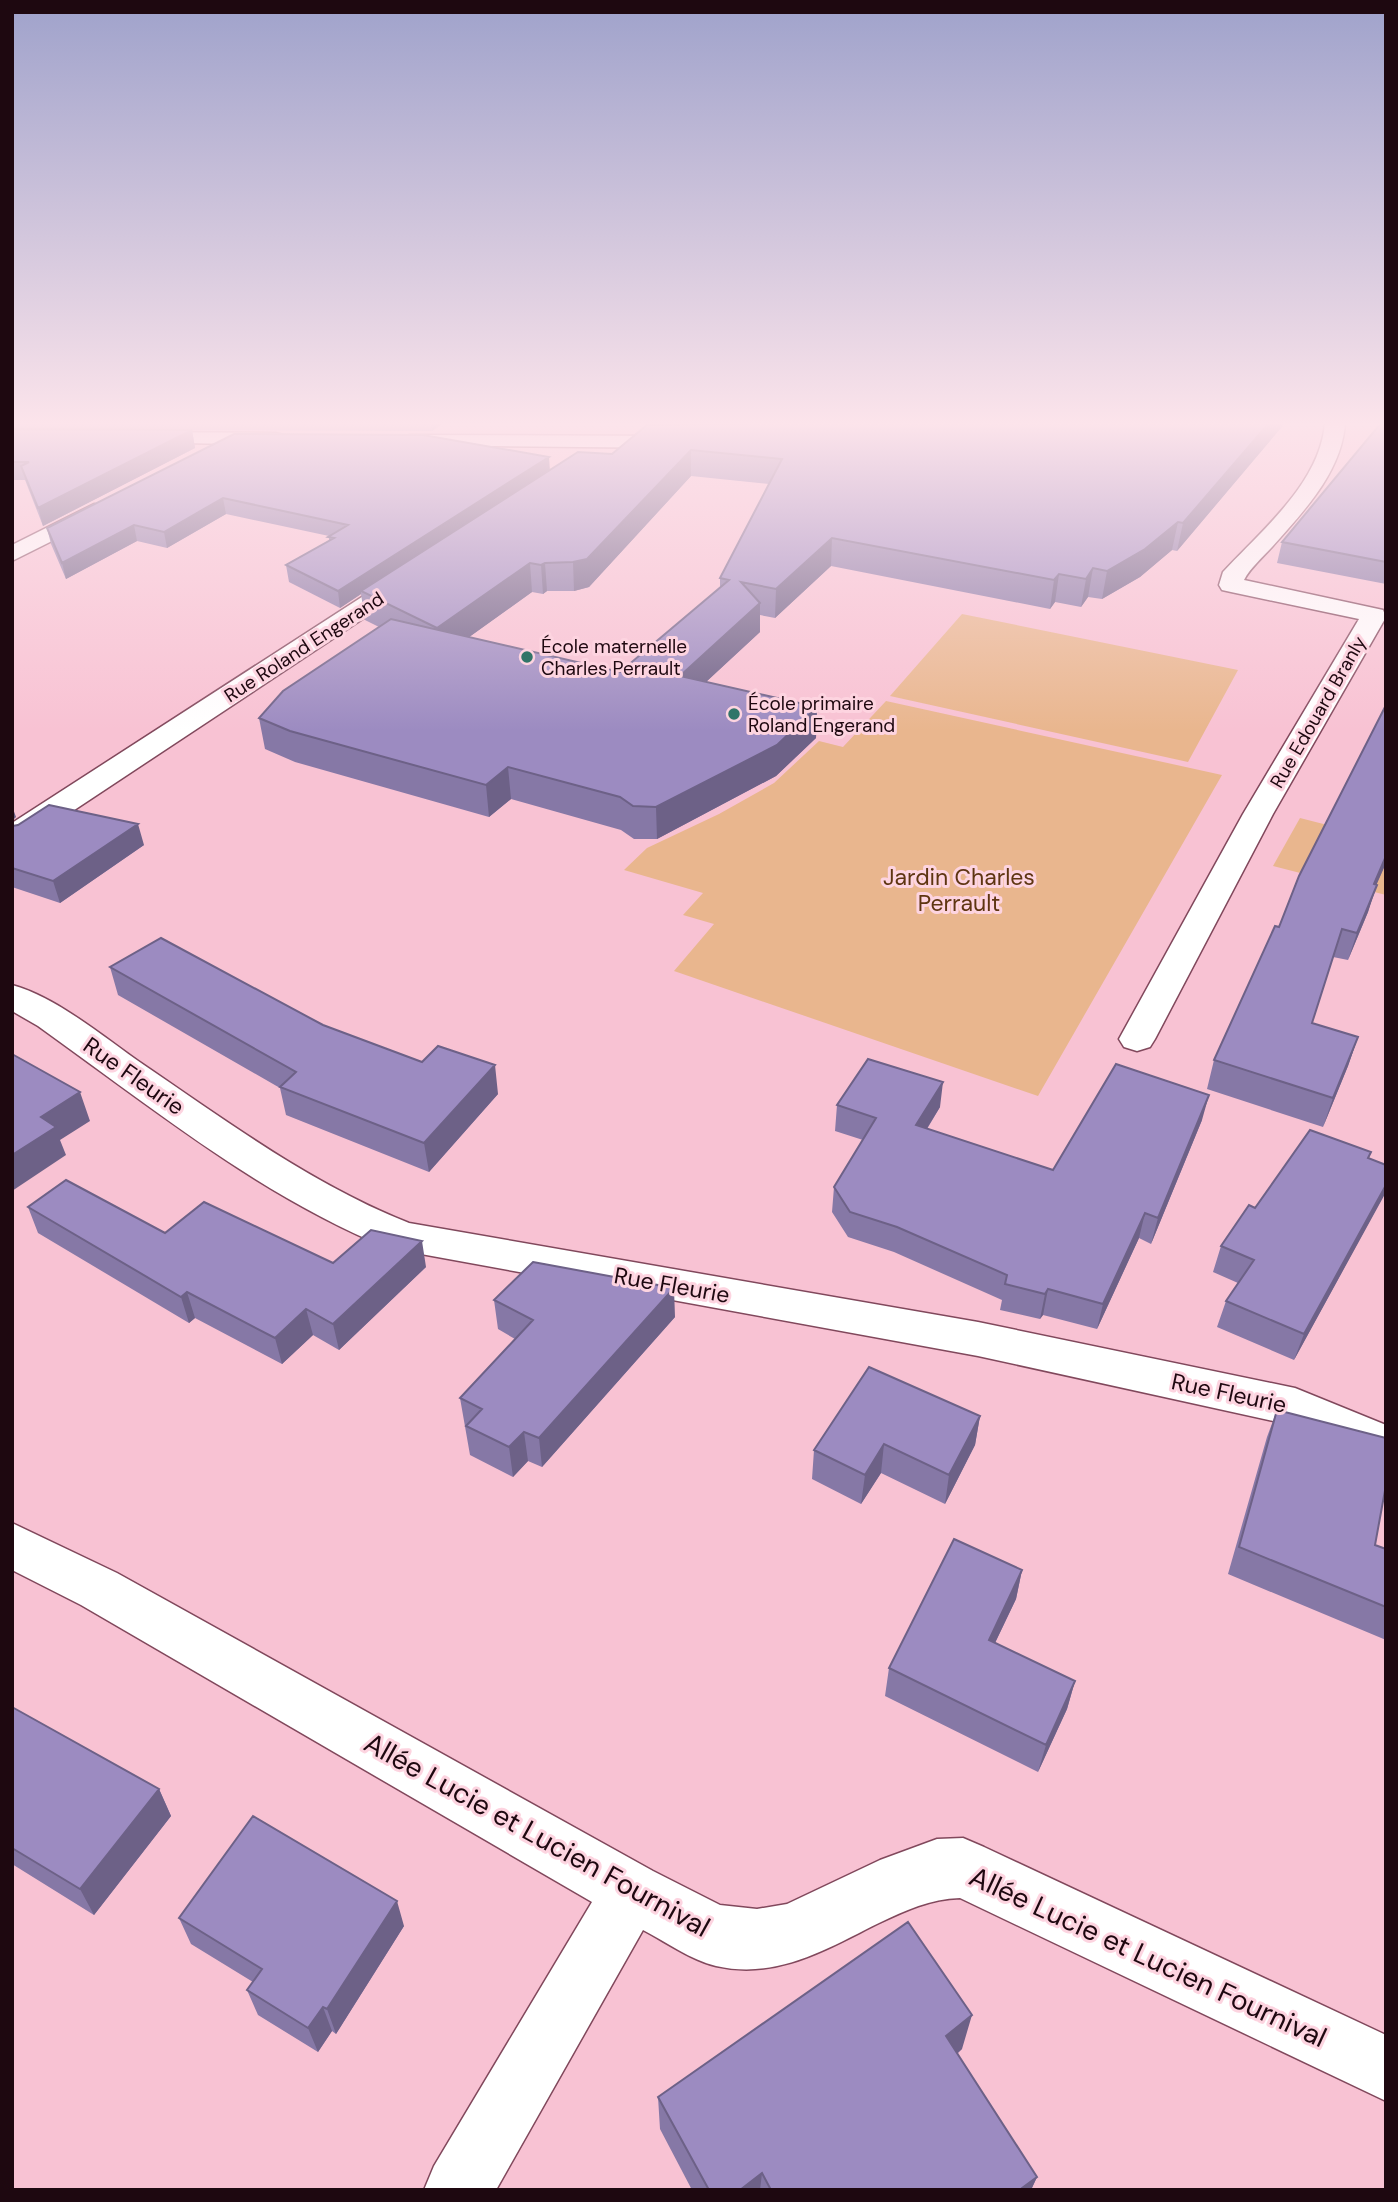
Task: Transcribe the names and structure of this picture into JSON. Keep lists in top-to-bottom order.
{
  "streets": {
    "street": [
      "Rue Roland Engerand",
      "Rue Edouard Branly",
      "Rue Fleurie",
      "Allée Lucie et Lucien Fournival"
    ]
  },
  "parks": ["Jardin Charles Perrault"],
  "places": ["École maternelle Charles Perrault", "École primaire Roland Engerand"]
}
